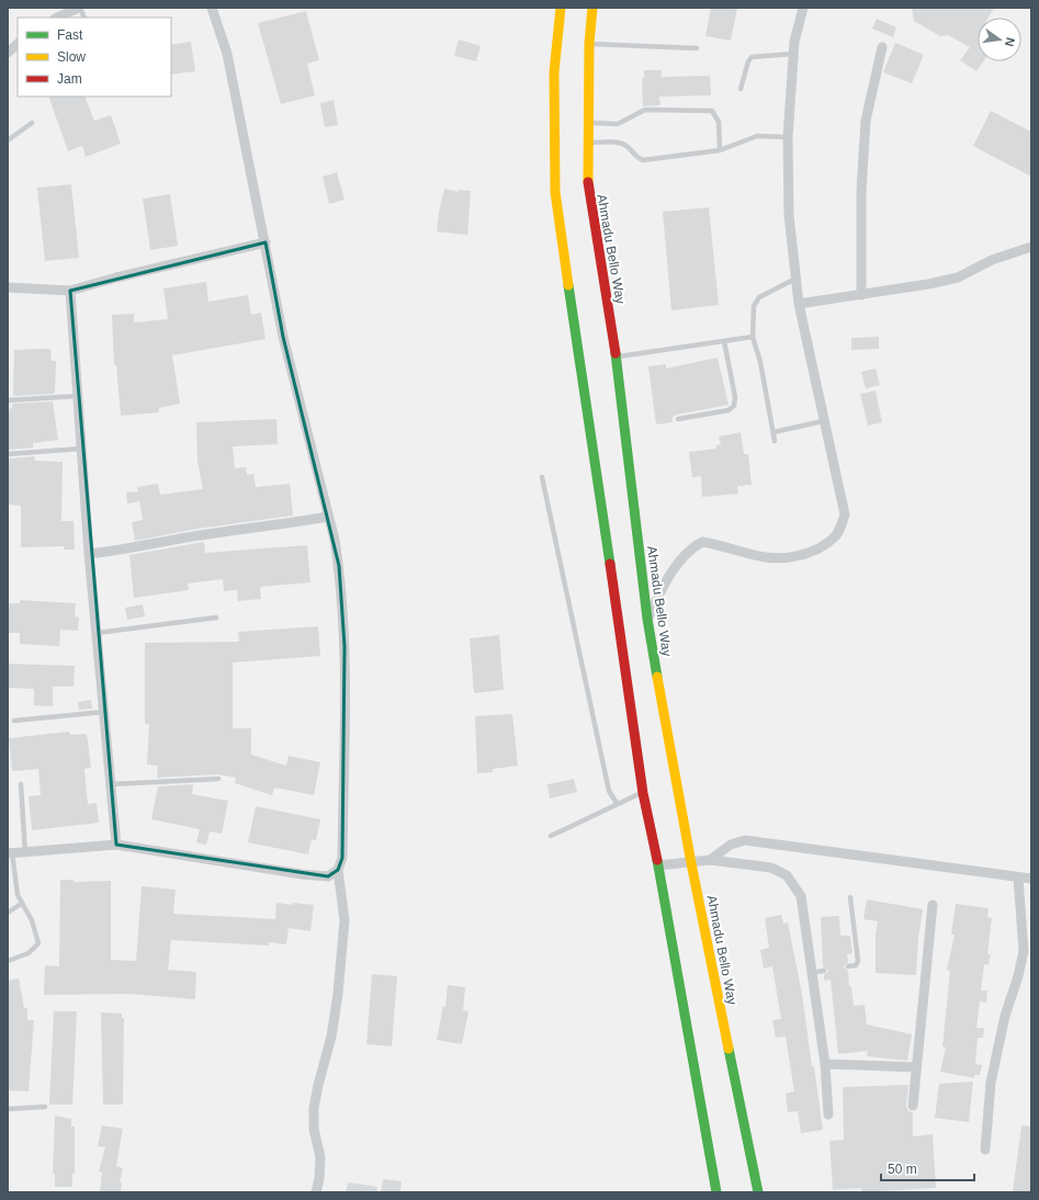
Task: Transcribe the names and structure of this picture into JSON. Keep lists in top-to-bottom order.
{
  "streets": {
    "main road": ["Ahmadu Bello Way"]
  },
  "legend": ["Fast", "Slow", "Jam"],
  "scale_bar": "50 m",
  "north": "right"
}
